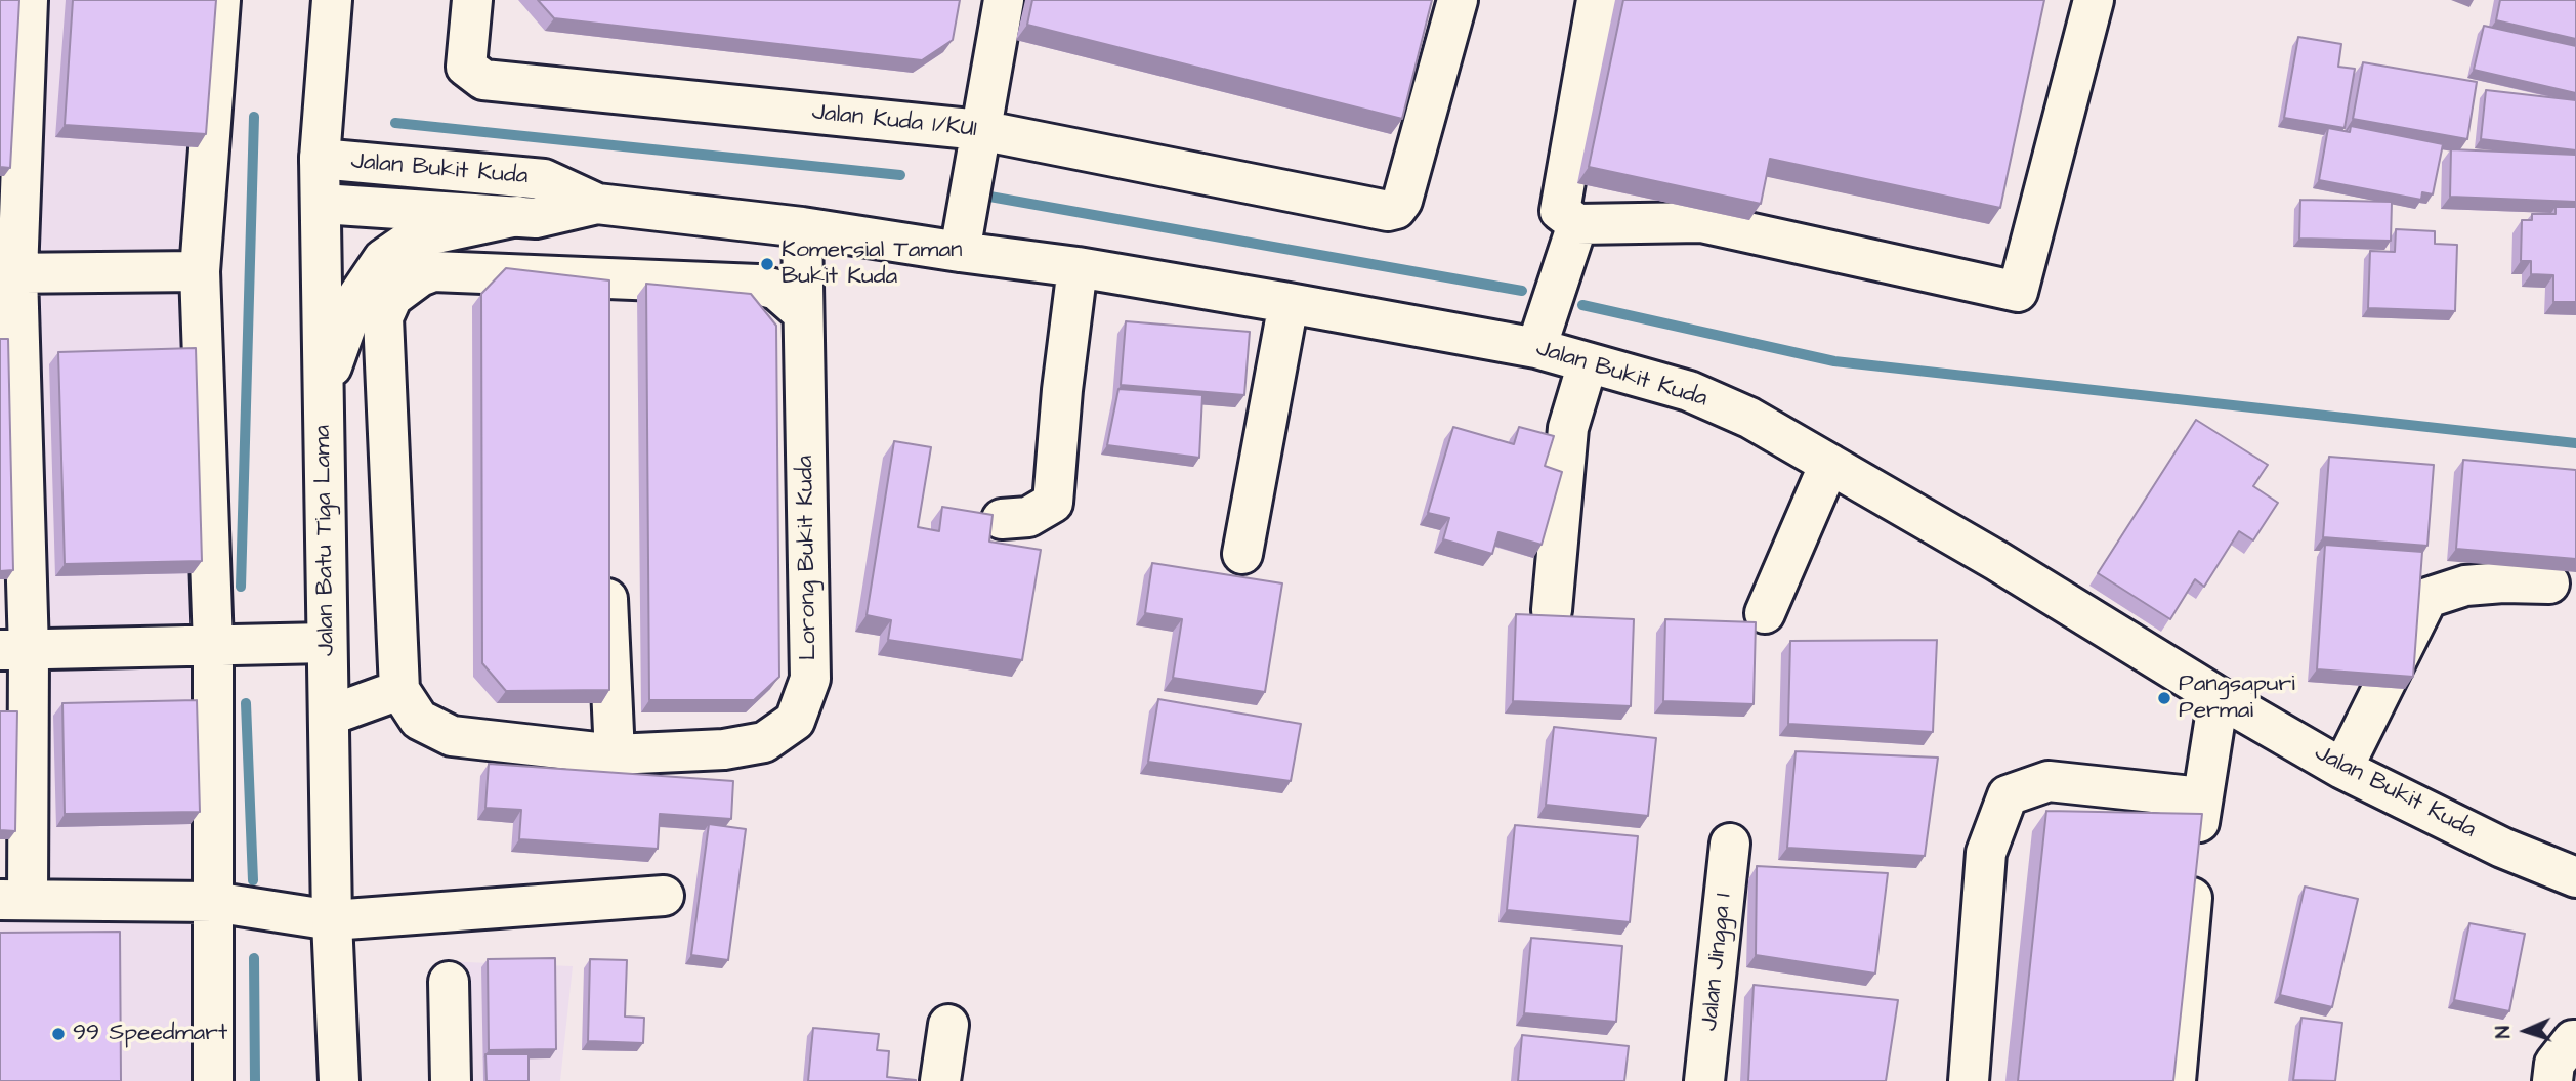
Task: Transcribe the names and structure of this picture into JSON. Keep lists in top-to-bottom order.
{
  "streets": {
    "street": [
      "Jalan Kuda 1/KU1",
      "Jalan Bukit Kuda",
      "Jalan Batu Tiga Lama",
      "Lorong Bukit Kuda",
      "Jalan Jingga 1"
    ]
  },
  "crossings": [
    ["Jalan Bukit Kuda", "Jalan Batu Tiga Lama"],
    ["Jalan Bukit Kuda", "Lorong Bukit Kuda"]
  ],
  "places": ["Komersial Taman Bukit Kuda", "Pangsapuri Permai", "99 Speedmart"],
  "north": "left"
}
